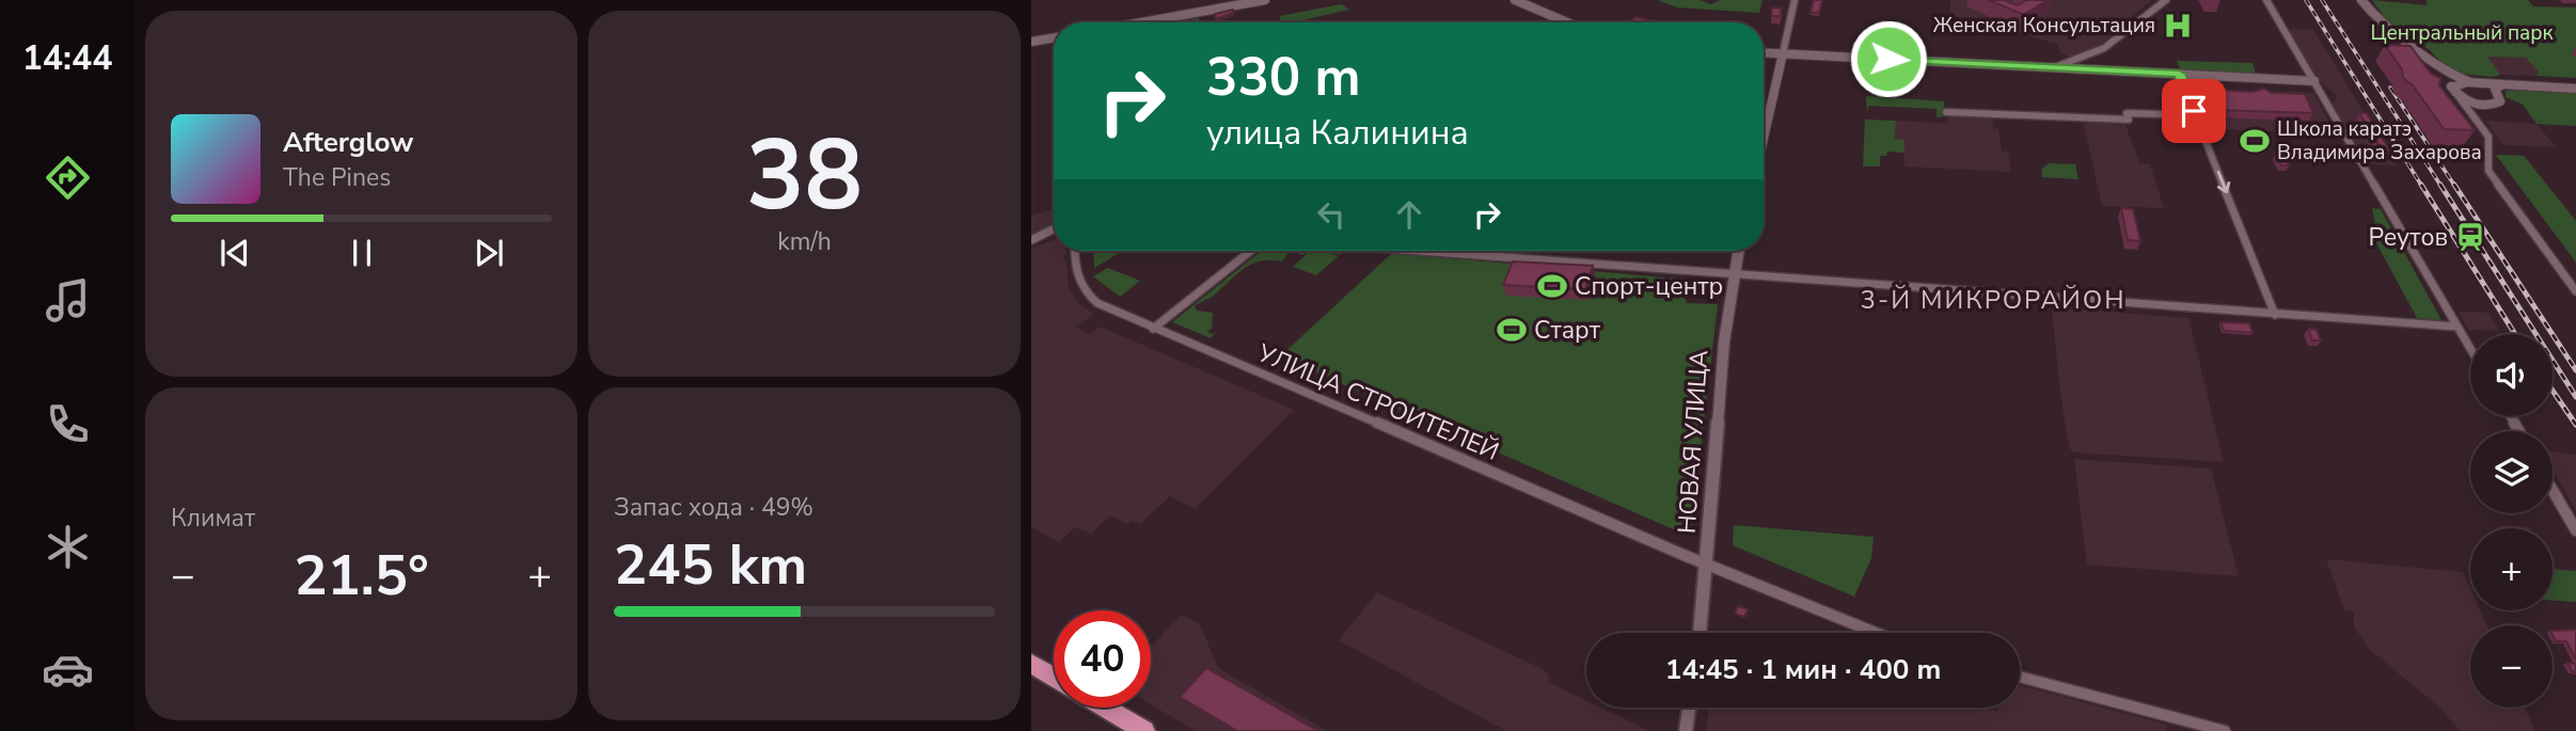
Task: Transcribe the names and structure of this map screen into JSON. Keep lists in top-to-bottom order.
{
  "streets": {
    "street": ["УЛИЦА СТРОИТЕЛЕЙ", "НОВАЯ УЛИЦА"]
  },
  "crossings": [
    ["УЛИЦА СТРОИТЕЛЕЙ", "НОВАЯ УЛИЦА"]
  ],
  "districts": ["3-Й МИКРОРАЙОН"],
  "parks": ["Центральный парк"],
  "places": {
    "hospital": ["Женская Консультация"],
    "sports": ["Школа каратэ Владимира Захарова", "Спорт-центр", "Старт"],
    "station": ["Реутов"]
  },
  "page": {
    "tabs": "14:44",
    "tile": [
      ["38", "km/h"],
      "Климат",
      ["Запас хода · 49%", "245 km"]
    ],
    "turn": ["330 m", "улица Калинина"],
    "song": ["Afterglow", "The Pines"],
    "map_buttons": ["+", "−"],
    "heat": ["−", "21.5°", "+"],
    "limit": "40",
    "trip": "14:45 · 1 мин · 400 m"
  }
}
